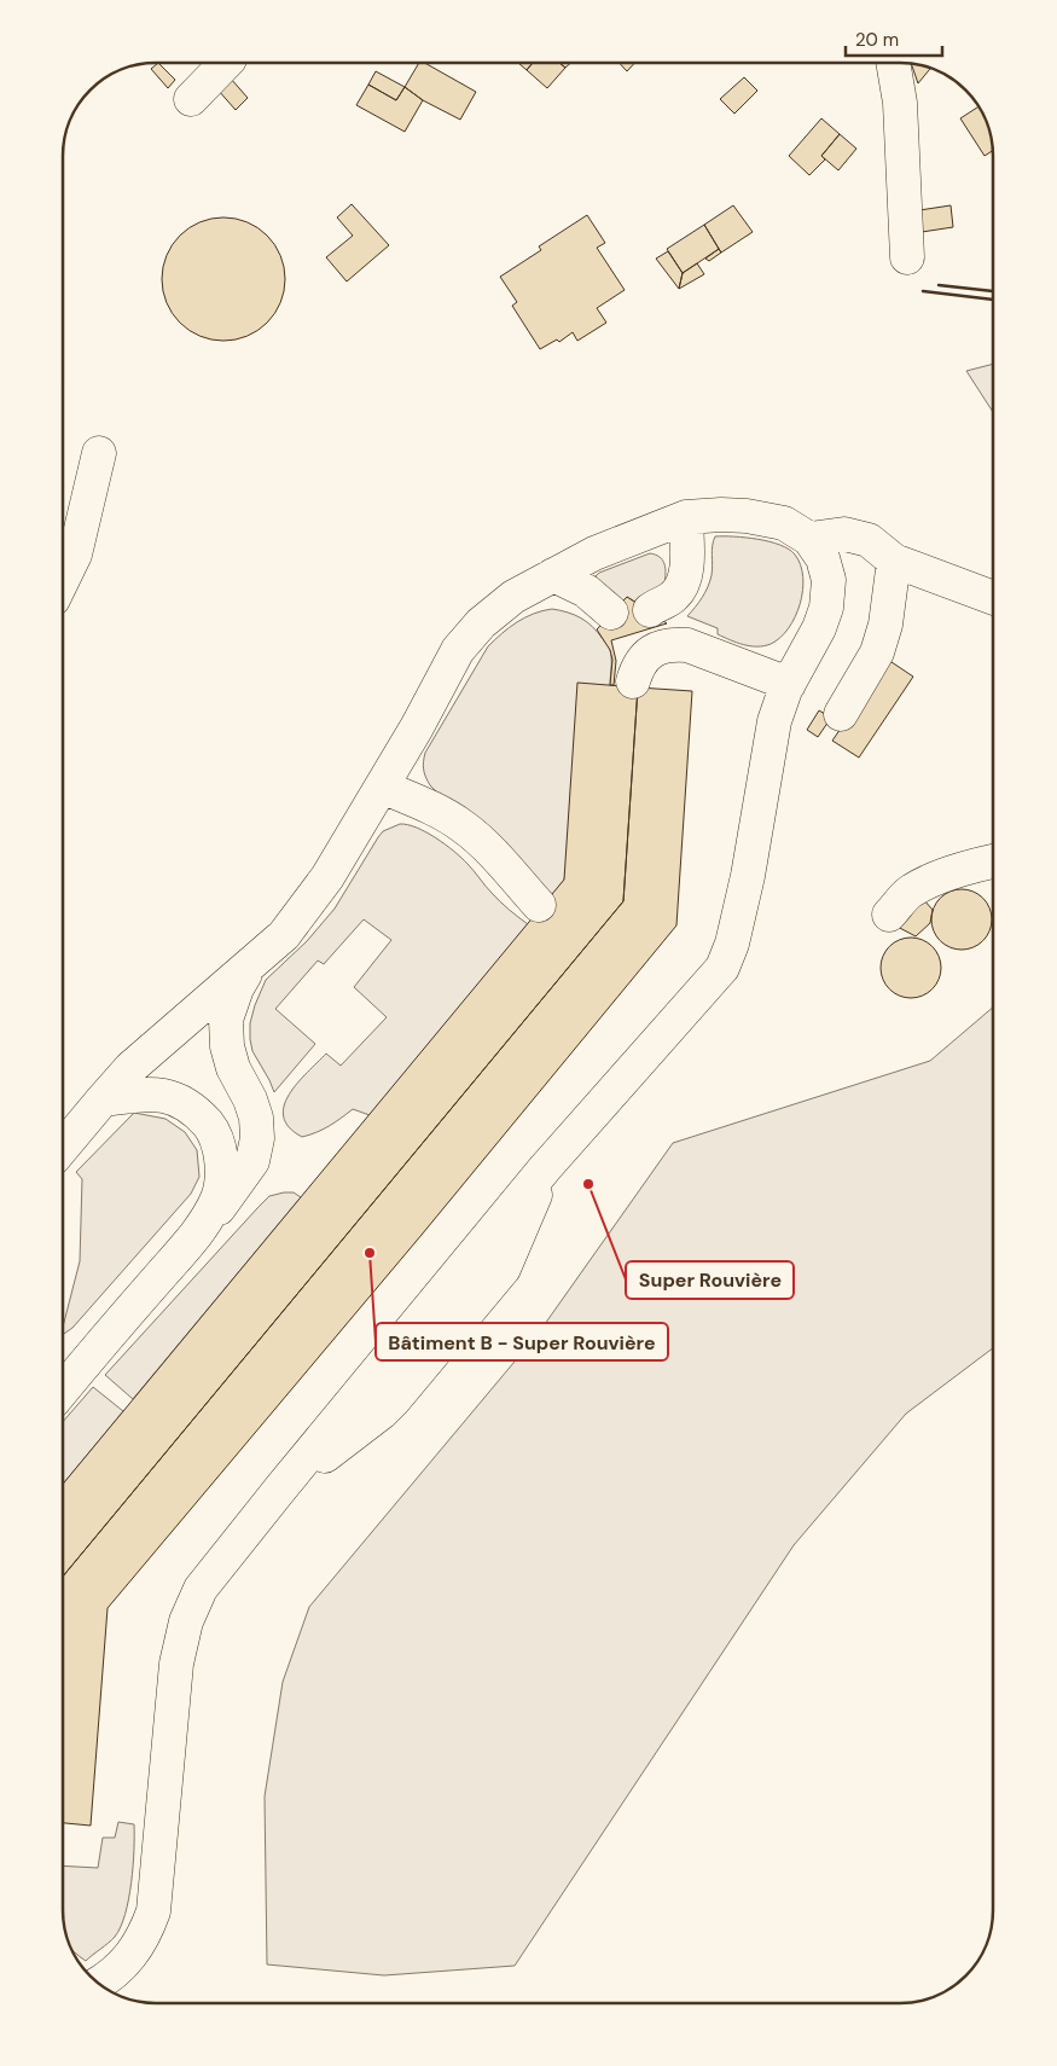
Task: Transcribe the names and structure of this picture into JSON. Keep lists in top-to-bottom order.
{
  "places": ["Super Rouvière", "Bâtiment B - Super Rouvière"],
  "scale_bar": "20 m"
}
